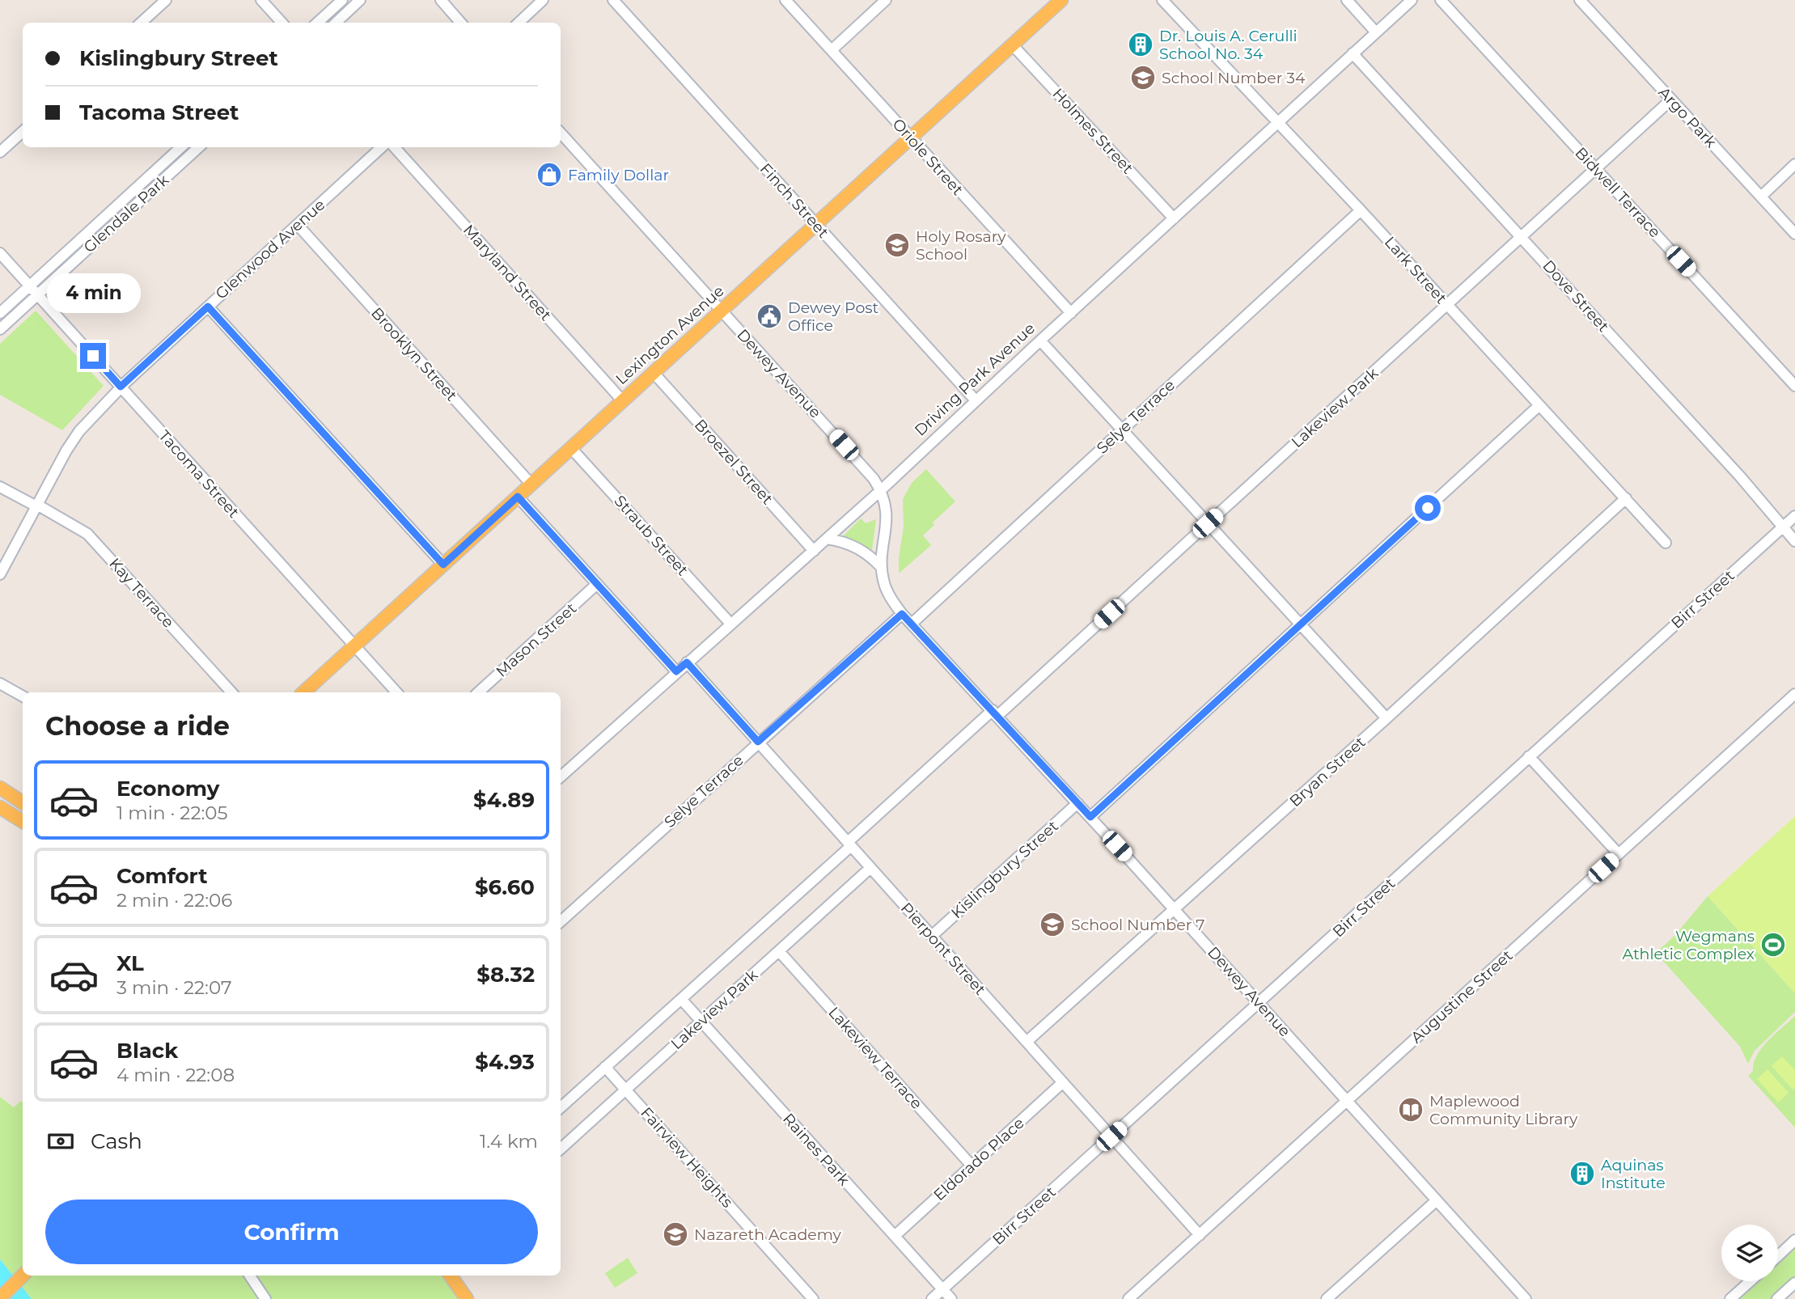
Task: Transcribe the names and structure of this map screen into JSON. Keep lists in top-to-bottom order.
{
  "streets": {
    "main road": ["Lexington Avenue"],
    "street": [
      "Argo Park",
      "Holmes Street",
      "Oriole Street",
      "Bidwell Terrace",
      "Finch Street",
      "Glendale Park",
      "Glenwood Avenue",
      "Lark Street",
      "Maryland Street",
      "Dove Street",
      "Brooklyn Street",
      "Dewey Avenue",
      "Driving Park Avenue",
      "Lakeview Park",
      "Selye Terrace",
      "Broezel Street",
      "Tacoma Street",
      "Straub Street",
      "Kay Terrace",
      "Birr Street",
      "Mason Street",
      "Bryan Street",
      "Kislingbury Street",
      "Pierpont Street",
      "Augustine Street",
      "Lakeview Terrace",
      "Raines Park",
      "Fairview Heights",
      "Eldorado Place"
    ]
  },
  "crossings": [
    ["Argo Park", "Lakeview Park"],
    ["Holmes Street", "Lexington Avenue"],
    ["Holmes Street", "Driving Park Avenue"],
    ["Oriole Street", "Lexington Avenue"],
    ["Oriole Street", "Driving Park Avenue"],
    ["Bidwell Terrace", "Lakeview Park"],
    ["Finch Street", "Lexington Avenue"],
    ["Finch Street", "Driving Park Avenue"],
    ["Glendale Park", "Tacoma Street"],
    ["Glenwood Avenue", "Brooklyn Street"],
    ["Glenwood Avenue", "Tacoma Street"],
    ["Glenwood Avenue", "Kay Terrace"],
    ["Lark Street", "Driving Park Avenue"],
    ["Lark Street", "Lakeview Park"],
    ["Lark Street", "Selye Terrace"],
    ["Lark Street", "Bryan Street"],
    ["Maryland Street", "Lexington Avenue"],
    ["Dove Street", "Driving Park Avenue"],
    ["Dove Street", "Lakeview Park"],
    ["Dove Street", "Birr Street"],
    ["Lexington Avenue", "Brooklyn Street"],
    ["Lexington Avenue", "Dewey Avenue"],
    ["Lexington Avenue", "Broezel Street"],
    ["Lexington Avenue", "Tacoma Street"],
    ["Lexington Avenue", "Straub Street"],
    ["Dewey Avenue", "Driving Park Avenue"],
    ["Dewey Avenue", "Lakeview Park"],
    ["Dewey Avenue", "Selye Terrace"],
    ["Dewey Avenue", "Birr Street"],
    ["Dewey Avenue", "Bryan Street"],
    ["Dewey Avenue", "Kislingbury Street"],
    ["Dewey Avenue", "Augustine Street"],
    ["Driving Park Avenue", "Broezel Street"],
    ["Driving Park Avenue", "Straub Street"],
    ["Driving Park Avenue", "Pierpont Street"],
    ["Lakeview Park", "Pierpont Street"],
    ["Lakeview Park", "Lakeview Terrace"],
    ["Lakeview Park", "Raines Park"],
    ["Lakeview Park", "Fairview Heights"],
    ["Selye Terrace", "Pierpont Street"],
    ["Birr Street", "Pierpont Street"],
    ["Birr Street", "Raines Park"],
    ["Bryan Street", "Pierpont Street"],
    ["Kislingbury Street", "Pierpont Street"],
    ["Pierpont Street", "Augustine Street"],
    ["Pierpont Street", "Eldorado Place"],
    ["Lakeview Terrace", "Eldorado Place"],
    ["Raines Park", "Eldorado Place"]
  ],
  "places": {
    "building": ["Dr. Louis A. Cerulli School No. 34", "Aquinas Institute"],
    "school or university": [
      "School Number 34",
      "Holy Rosary School",
      "School Number 7",
      "Nazareth Academy"
    ],
    "shop": ["Family Dollar"],
    "public building": ["Dewey Post Office"],
    "sports": ["Wegmans Athletic Complex"],
    "library": ["Maplewood Community Library"]
  },
  "page": {
    "banner": ["Kislingbury Street", "Tacoma Street"],
    "bubble": "4 min",
    "heading": "Choose a ride",
    "list": [
      {
        "name": "Economy",
        "note": "1 min · 22:05",
        "value": "$4.89"
      },
      {
        "name": "Comfort",
        "note": "2 min · 22:06",
        "value": "$6.60"
      },
      {
        "name": "XL",
        "note": "3 min · 22:07",
        "value": "$8.32"
      },
      {
        "name": "Black",
        "note": "4 min · 22:08",
        "value": "$4.93"
      }
    ],
    "pay": ["Cash", "1.4 km"],
    "buttons": "Confirm"
  }
}
